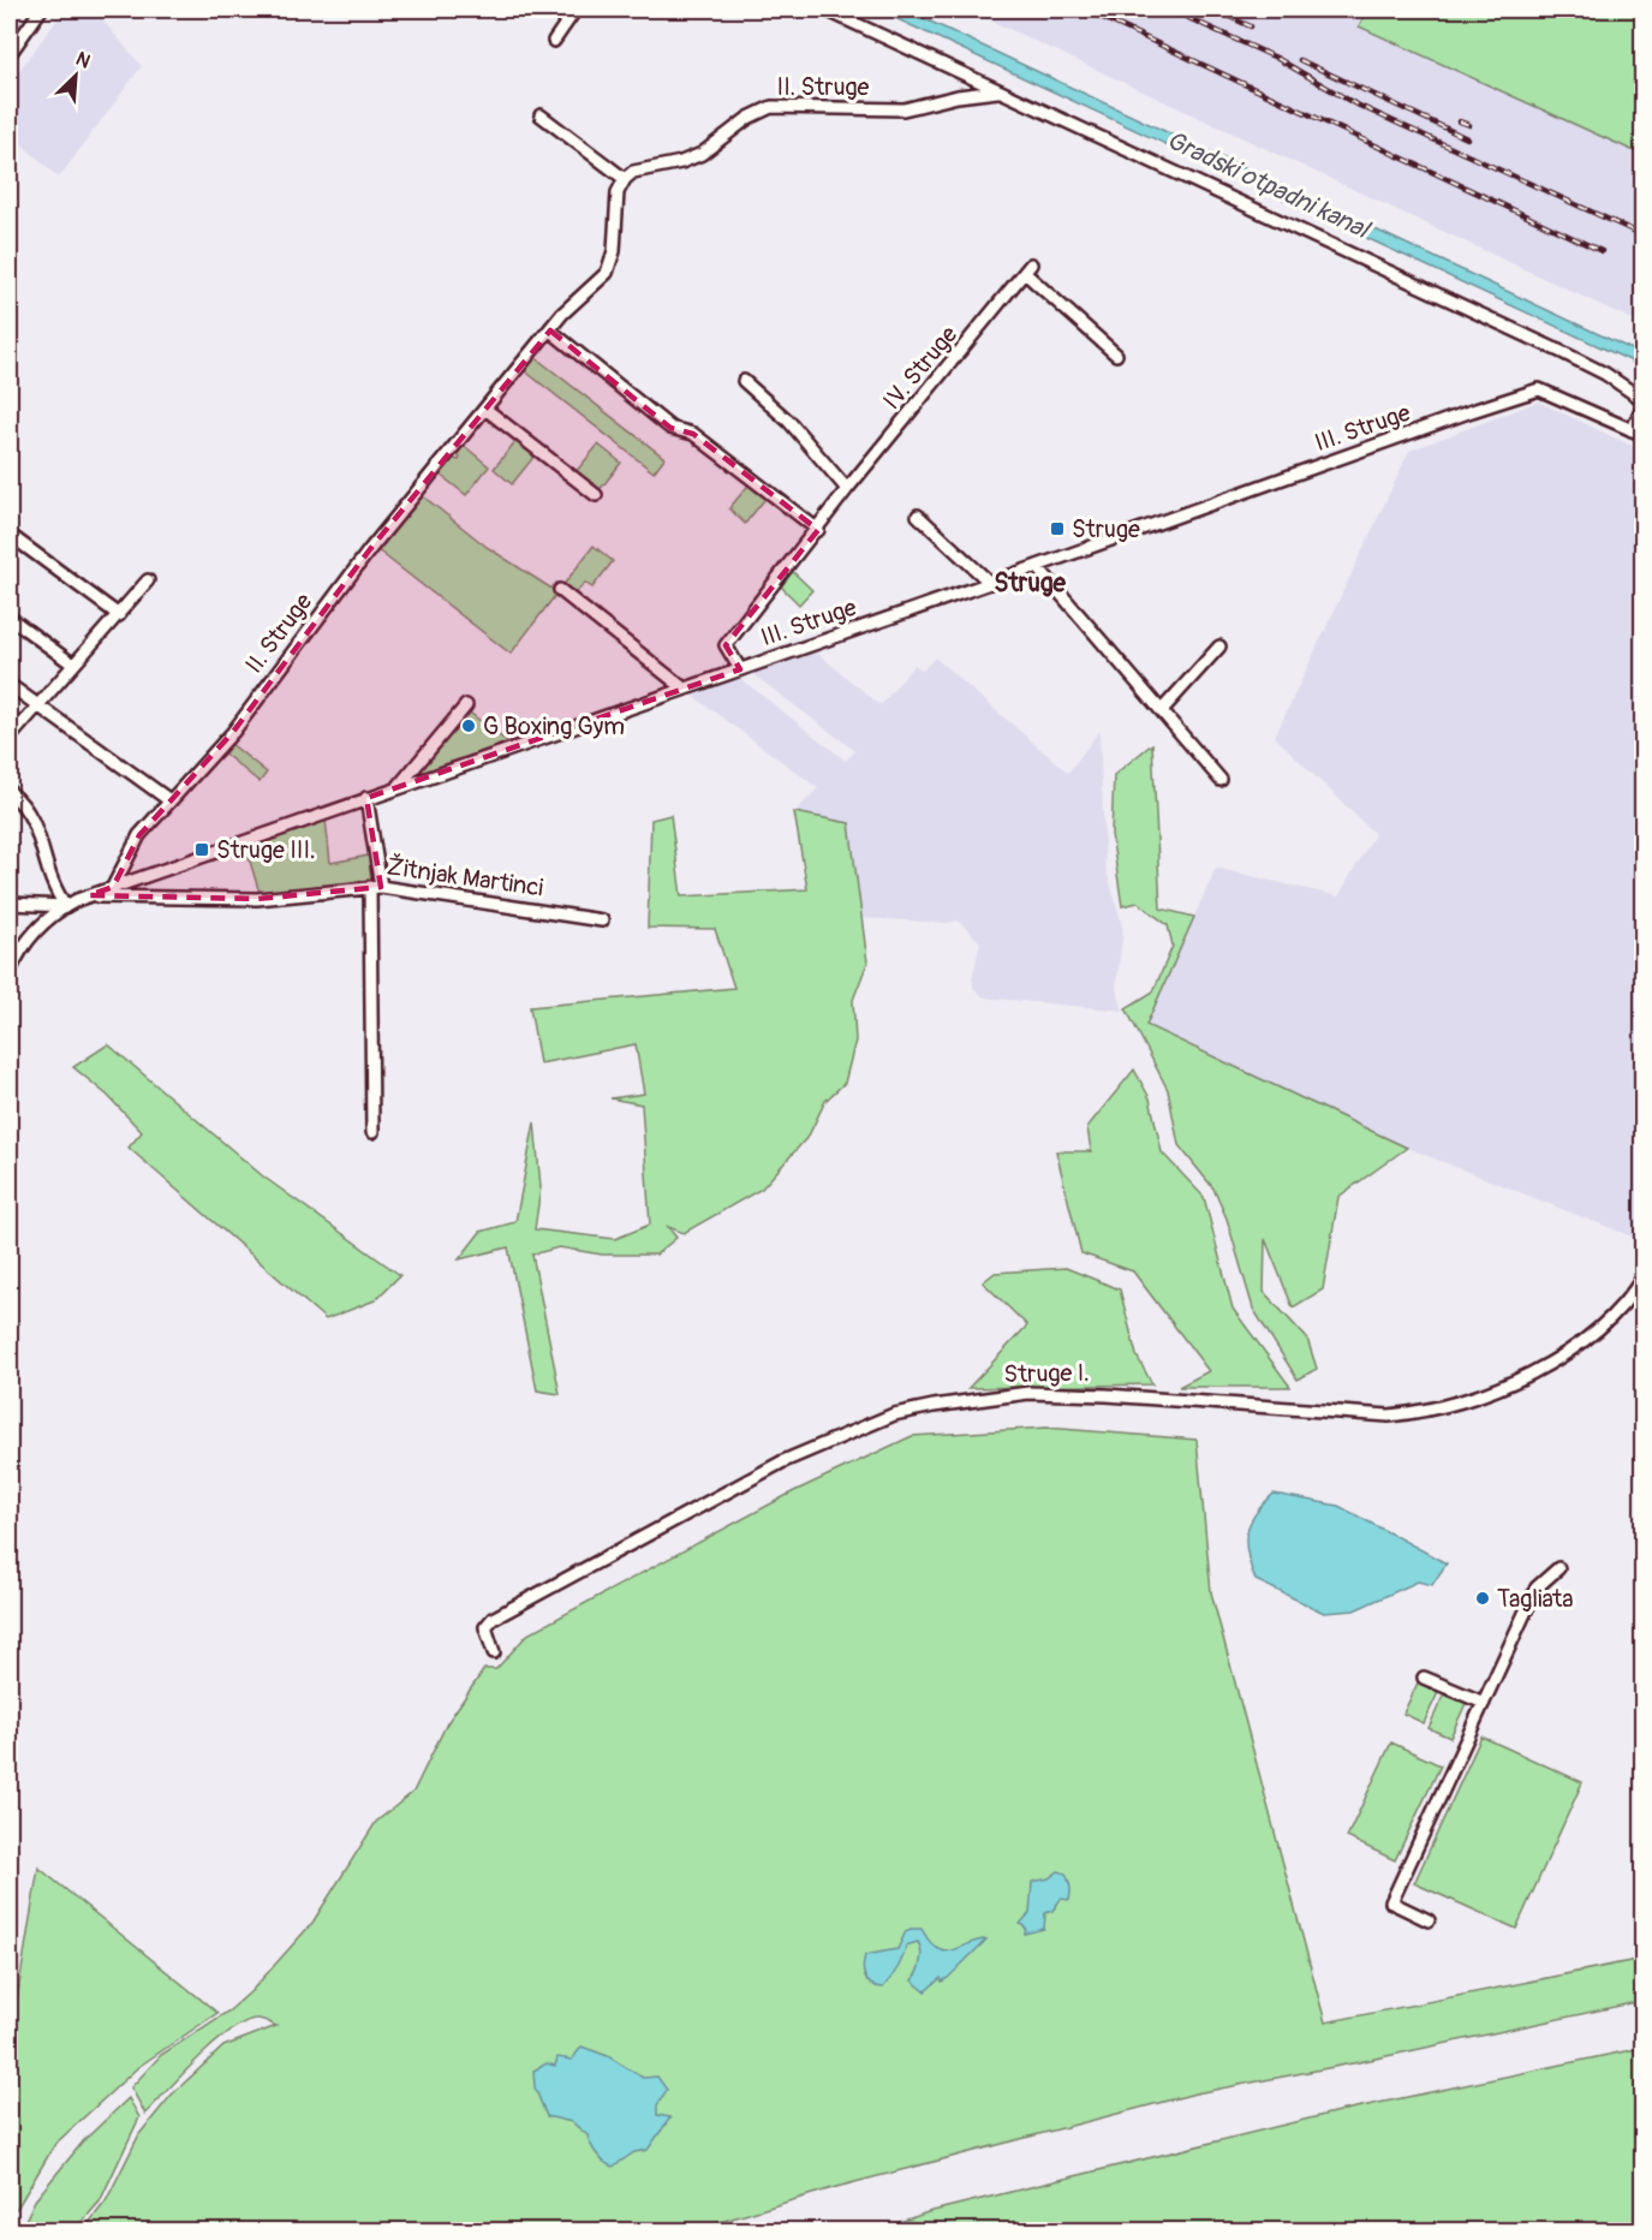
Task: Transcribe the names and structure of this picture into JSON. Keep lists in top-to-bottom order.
{
  "streets": {
    "street": [
      "II. Struge",
      "IV. Struge",
      "III. Struge",
      "Žitnjak Martinci",
      "Struge I."
    ]
  },
  "crossings": [
    ["II. Struge", "III. Struge"],
    ["IV. Struge", "III. Struge"],
    ["III. Struge", "Žitnjak Martinci"]
  ],
  "districts": ["Struge"],
  "water": ["Gradski otpadni kanal"],
  "places": {
    "transit": ["Struge", "Struge III."],
    "other": ["G Boxing Gym", "Tagliata"]
  },
  "north": "top right"
}
